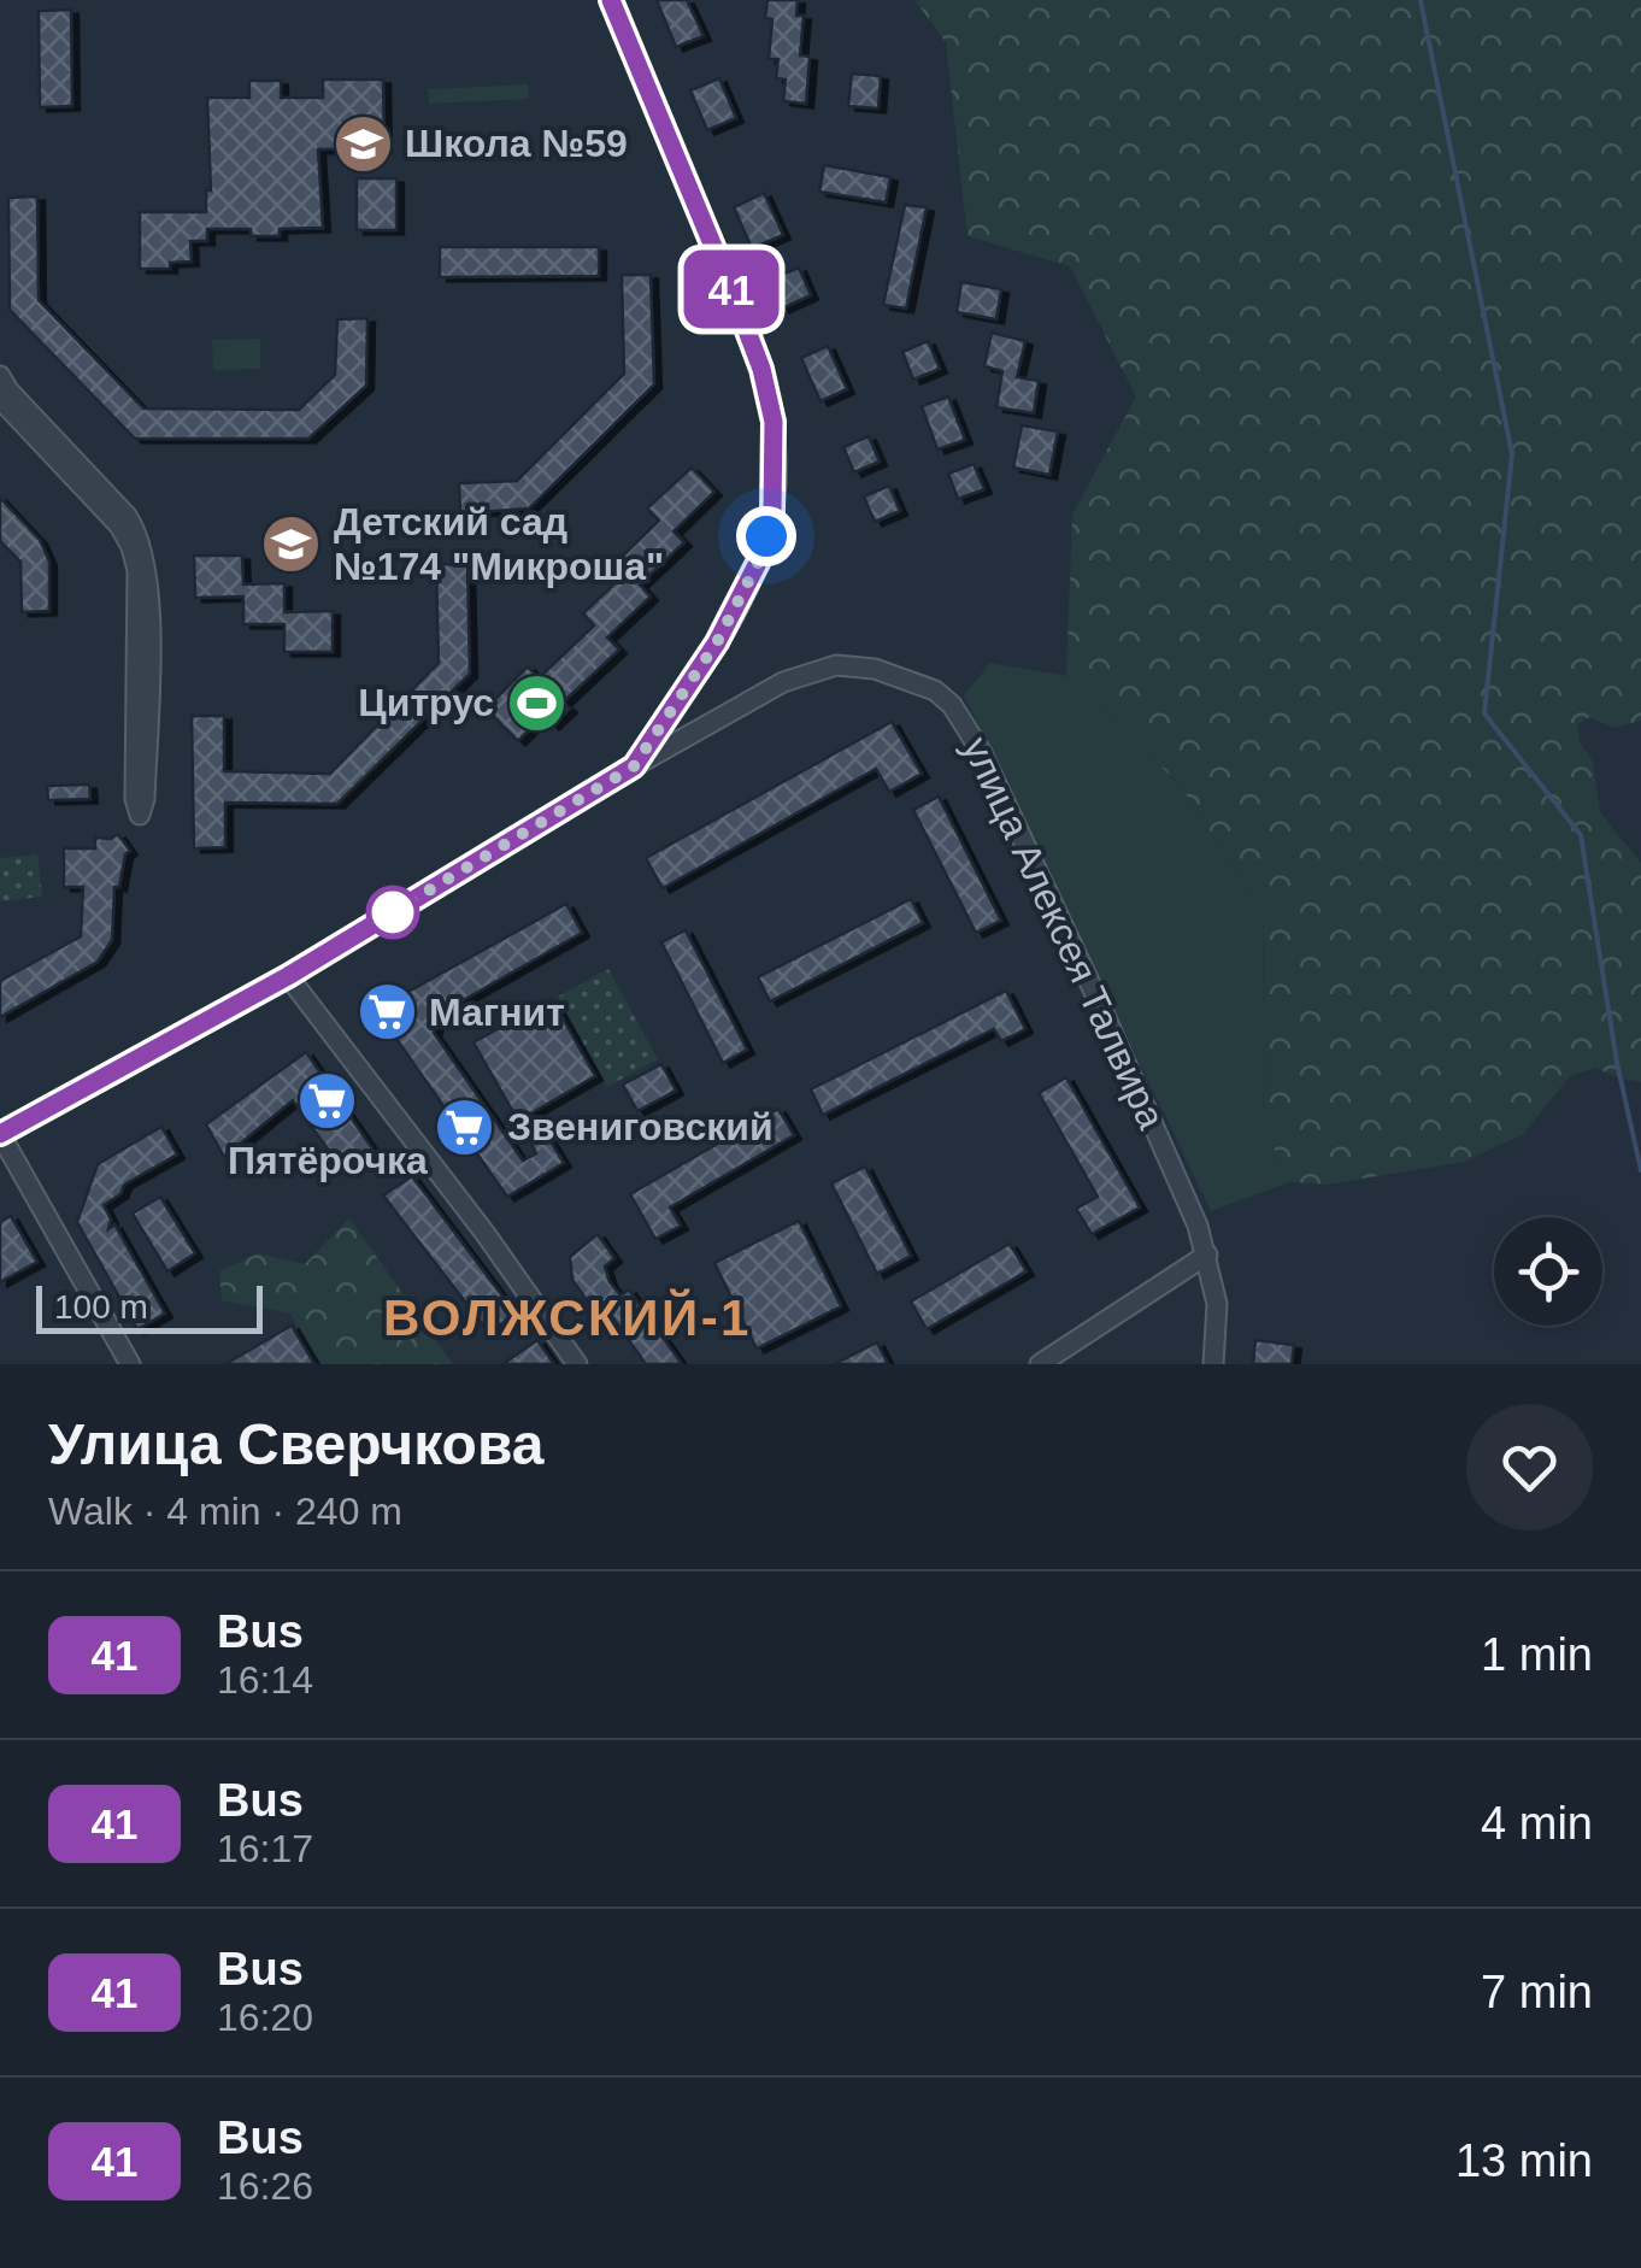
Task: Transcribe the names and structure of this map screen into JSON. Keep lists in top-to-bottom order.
{
  "streets": {
    "street": ["улица Алексея Талвира"]
  },
  "districts": ["ВОЛЖСКИЙ-1"],
  "places": {
    "school or university": ["Школа №59", "Детский сад №174 \"Микроша\""],
    "sports": ["Цитрус"],
    "supermarket": ["Магнит", "Пятёрочка", "Звениговский"]
  },
  "lines": ["bus line 41"],
  "scale_bar": "100 m",
  "page": {
    "on_map": "41",
    "scale": "100 m",
    "heading": ["Улица Сверчкова", "Walk · 4 min · 240 m"],
    "list": [
      {
        "mark": "41",
        "name": "Bus",
        "note": "16:14",
        "value": "1 min"
      },
      {
        "mark": "41",
        "name": "Bus",
        "note": "16:17",
        "value": "4 min"
      },
      {
        "mark": "41",
        "name": "Bus",
        "note": "16:20",
        "value": "7 min"
      },
      {
        "mark": "41",
        "name": "Bus",
        "note": "16:26",
        "value": "13 min"
      }
    ]
  }
}
